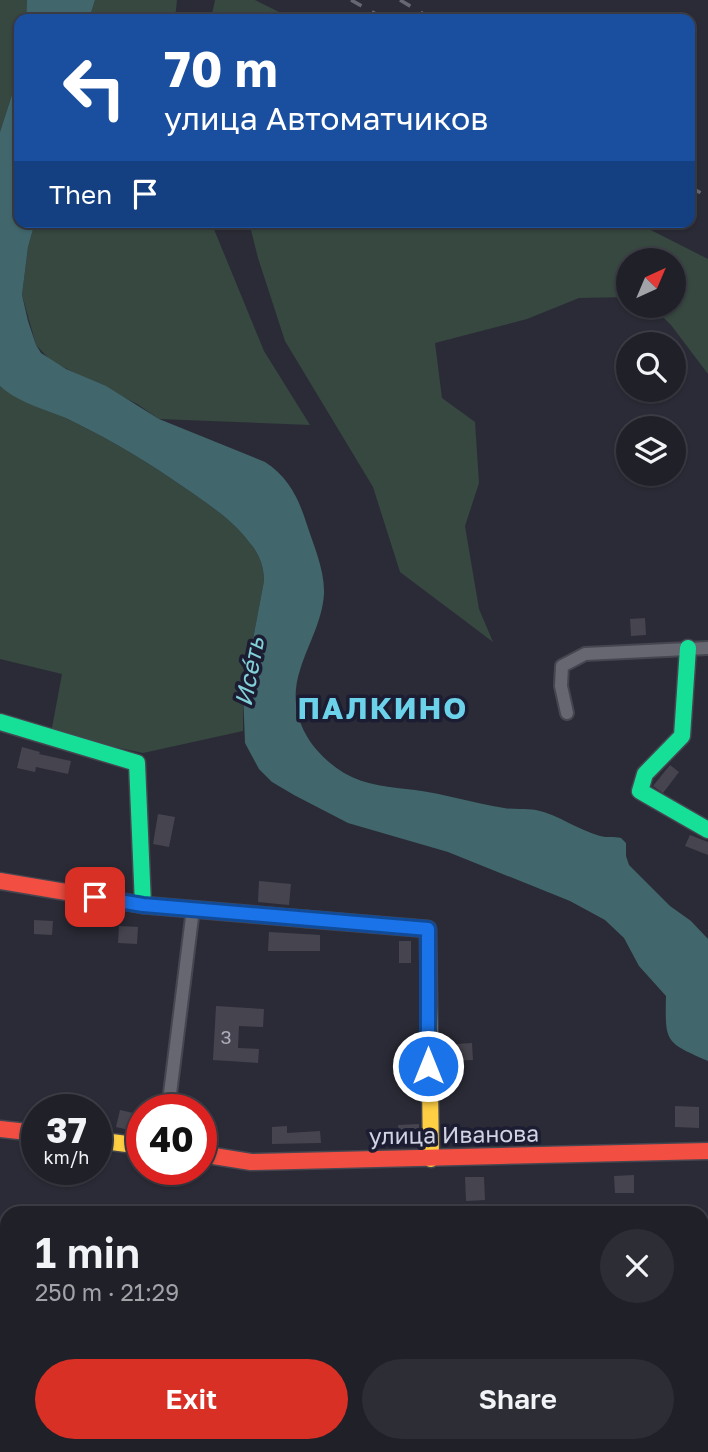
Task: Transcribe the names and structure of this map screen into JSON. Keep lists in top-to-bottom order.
{
  "streets": {
    "street": ["улица Иванова"]
  },
  "districts": ["ПАЛКИНО"],
  "water": ["Исе́ть"],
  "house_numbers": ["3"],
  "north": "top right",
  "page": {
    "turn": ["70 m", "улица Автоматчиков"],
    "then": "Then",
    "speed": "37 km/h",
    "limit": "40",
    "heading": ["1 min", "250 m · 21:29"],
    "buttons": ["Exit", "Share"]
  }
}
